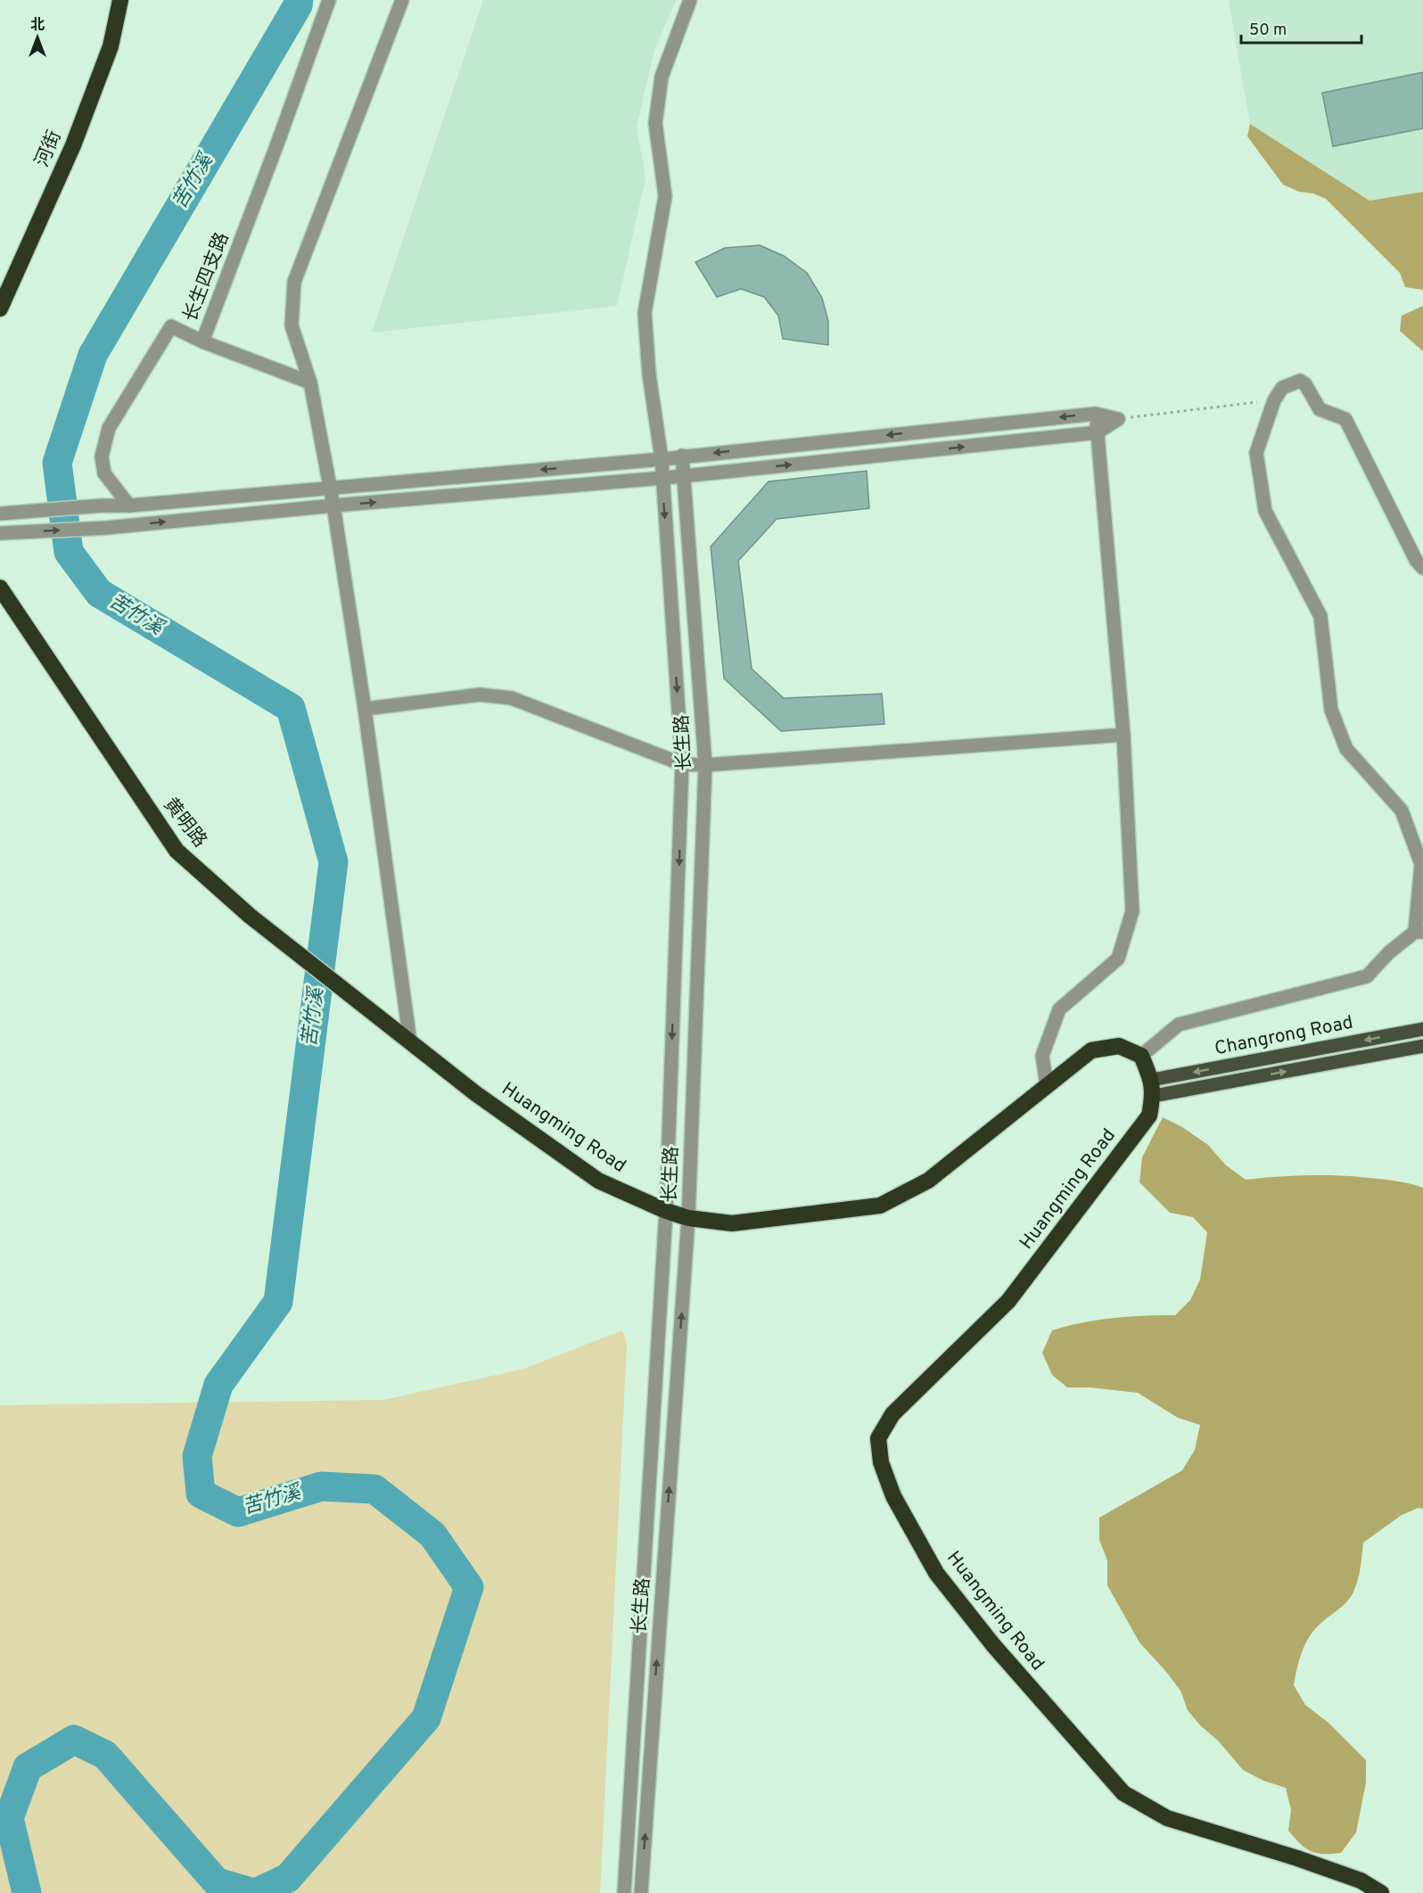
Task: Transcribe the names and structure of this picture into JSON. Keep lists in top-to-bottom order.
{
  "streets": {
    "highway": ["河街", "黄明路", "Huangming Road"],
    "main road": ["Changrong Road"],
    "street": ["长生四支路", "长生路"]
  },
  "crossings": [
    ["长生路", "Huangming Road"],
    ["黄明路", "Huangming Road"],
    ["Changrong Road", "Huangming Road"]
  ],
  "water": ["苦竹溪"],
  "scale_bar": "50 m",
  "north": "top"
}
